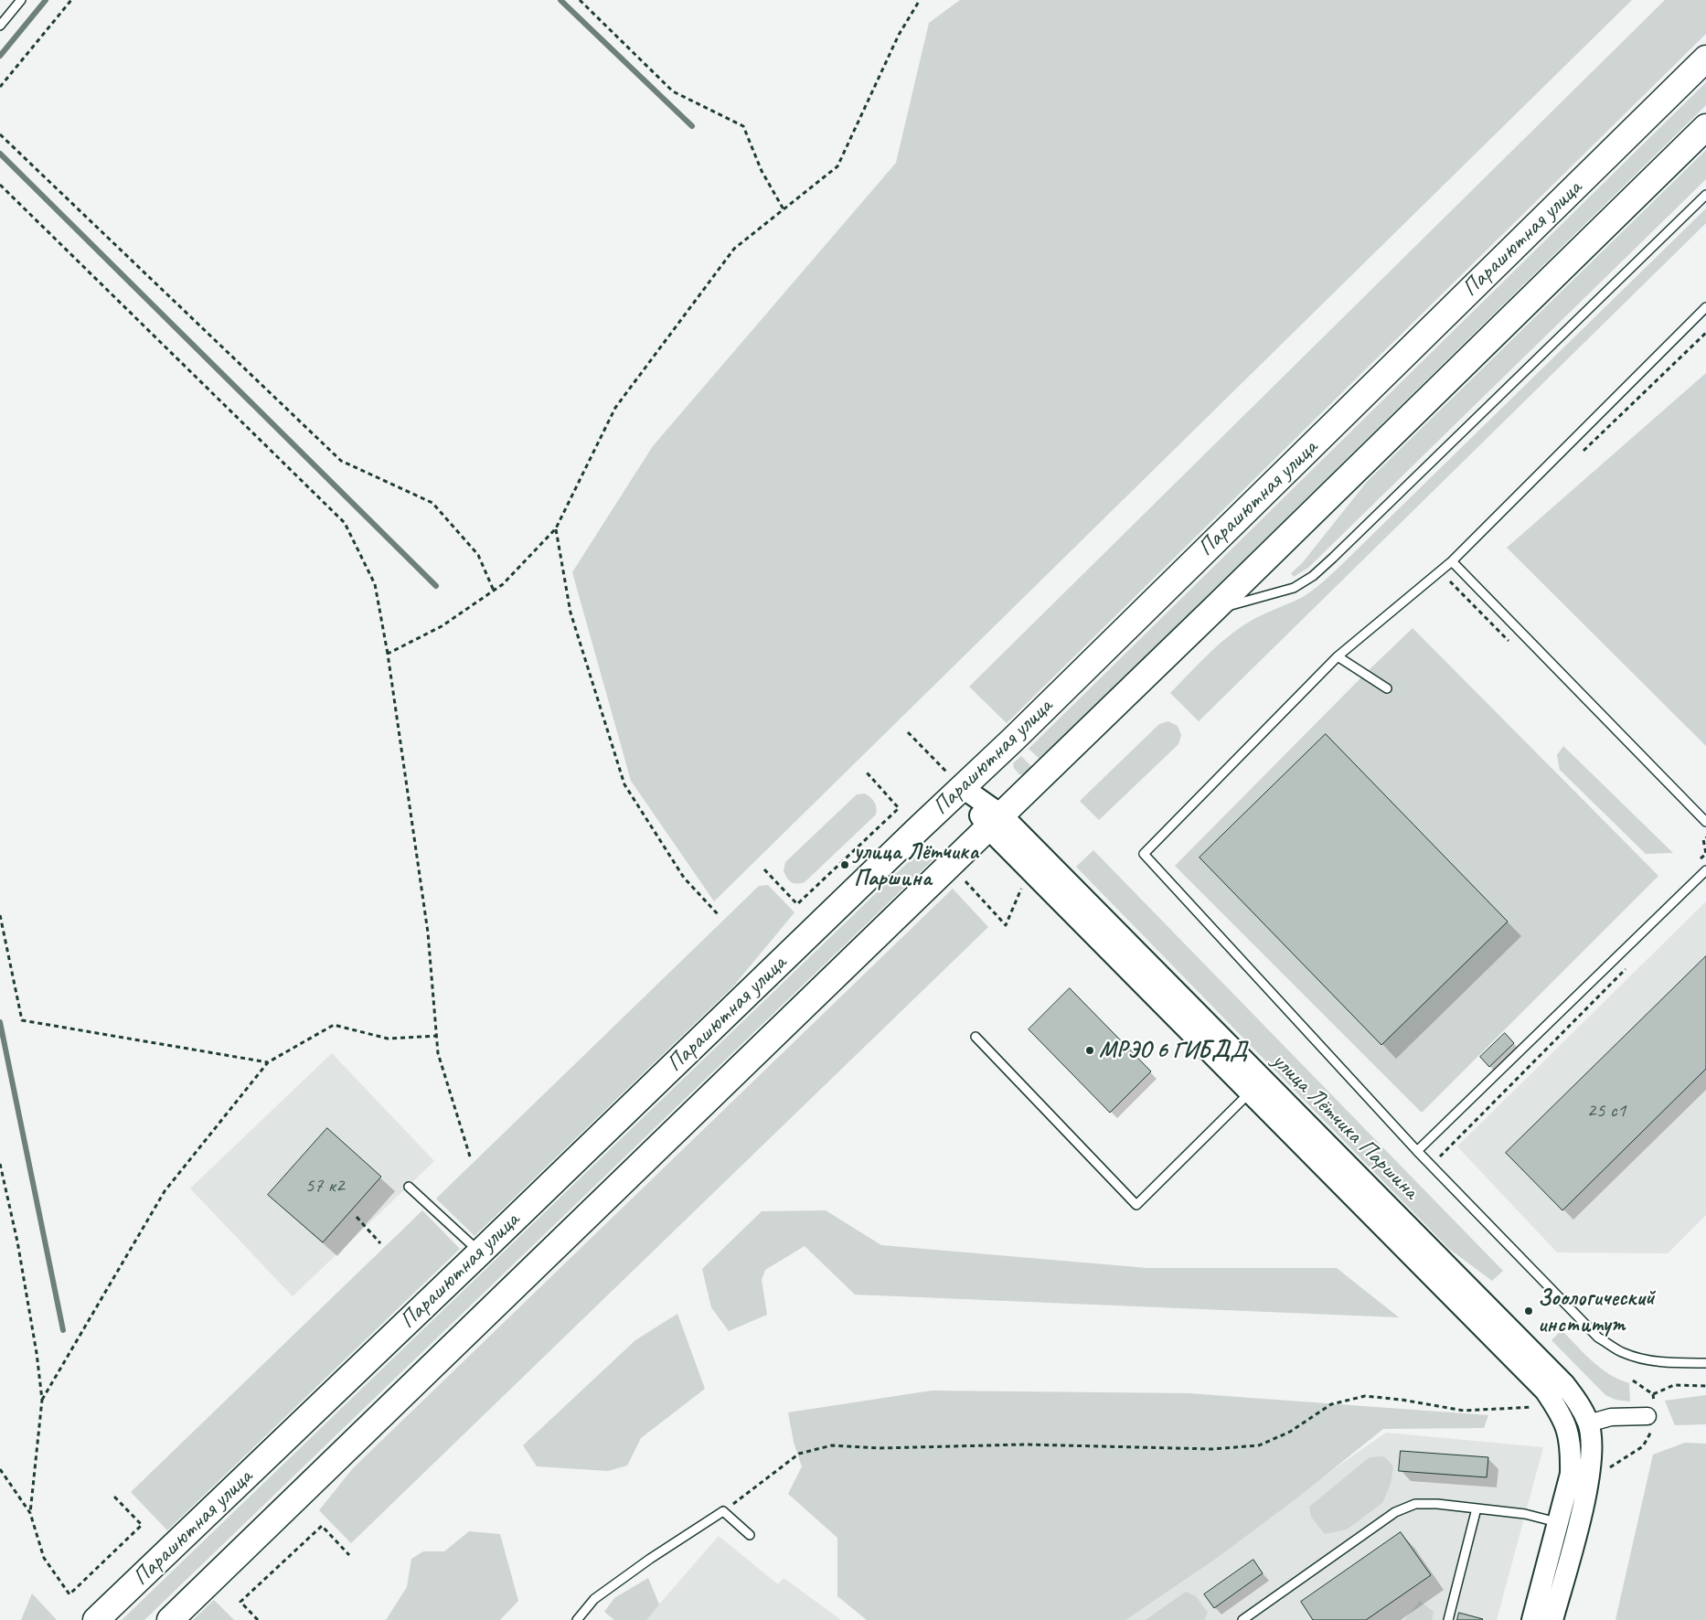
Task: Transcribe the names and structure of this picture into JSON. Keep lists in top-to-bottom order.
{
  "streets": {
    "main road": ["Парашютная улица"],
    "street": ["улица Лётчика Паршина"]
  },
  "crossings": [
    ["Парашютная улица", "улица Лётчика Паршина"]
  ],
  "places": ["улица Лётчика Паршина", "МРЭО 6 ГИБДД", "Зоологический институт"],
  "house_numbers": ["25 с1", "57 к2"]
}
